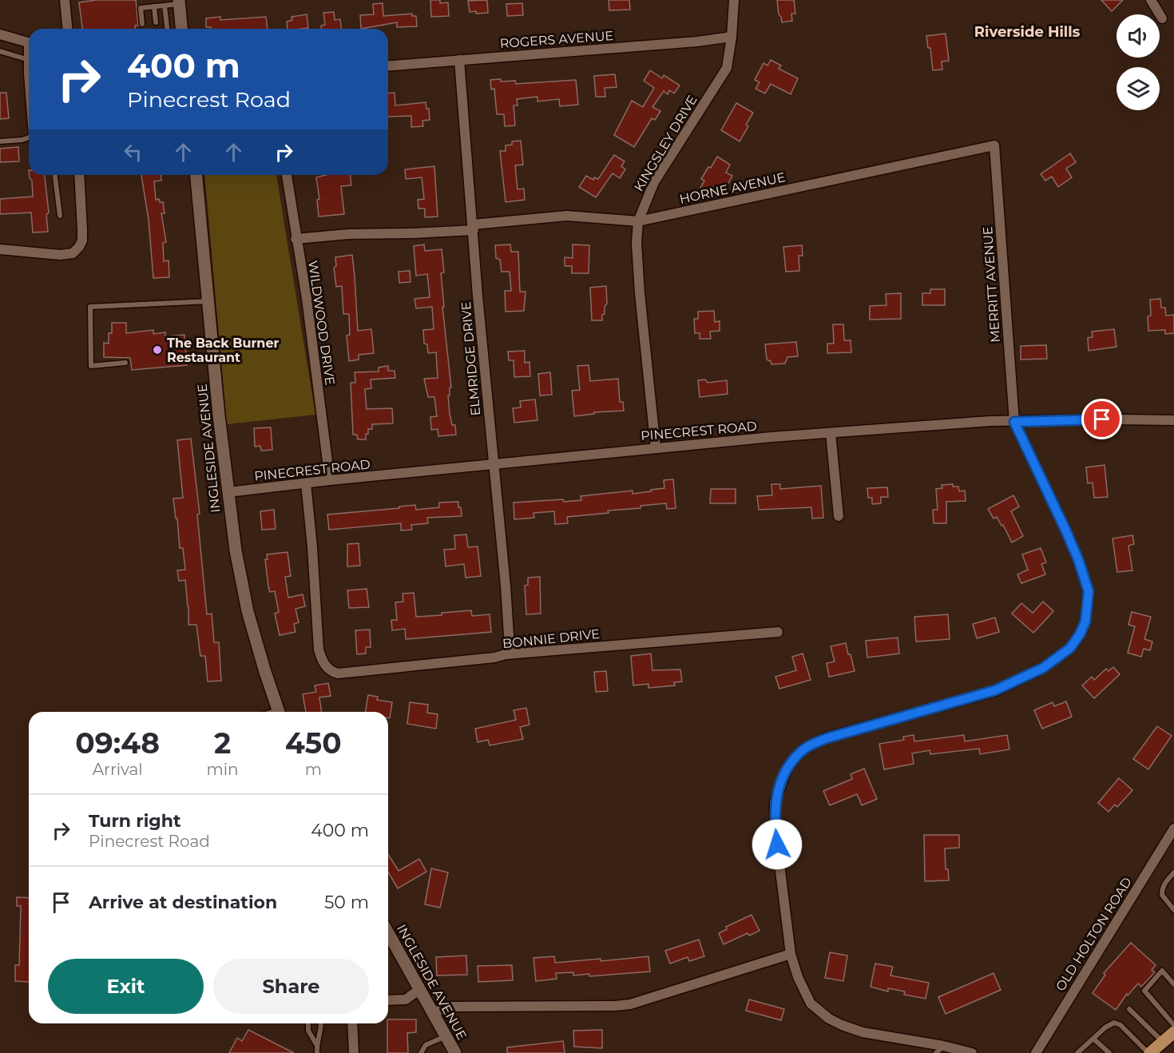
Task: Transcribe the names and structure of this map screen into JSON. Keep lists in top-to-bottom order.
{
  "streets": {
    "street": [
      "ROGERS AVENUE",
      "KINGSLEY DRIVE",
      "HORNE AVENUE",
      "MERRITT AVENUE",
      "WILDWOOD DRIVE",
      "ELMRIDGE DRIVE",
      "PINECREST ROAD",
      "INGLESIDE AVENUE",
      "BONNIE DRIVE",
      "OLD HOLTON ROAD"
    ]
  },
  "crossings": [
    ["ROGERS AVENUE", "KINGSLEY DRIVE"],
    ["ROGERS AVENUE", "ELMRIDGE DRIVE"],
    ["KINGSLEY DRIVE", "HORNE AVENUE"],
    ["KINGSLEY DRIVE", "PINECREST ROAD"],
    ["HORNE AVENUE", "MERRITT AVENUE"],
    ["HORNE AVENUE", "WILDWOOD DRIVE"],
    ["HORNE AVENUE", "ELMRIDGE DRIVE"],
    ["MERRITT AVENUE", "PINECREST ROAD"],
    ["WILDWOOD DRIVE", "PINECREST ROAD"],
    ["ELMRIDGE DRIVE", "PINECREST ROAD"],
    ["ELMRIDGE DRIVE", "BONNIE DRIVE"],
    ["PINECREST ROAD", "INGLESIDE AVENUE"],
    ["PINECREST ROAD", "BONNIE DRIVE"]
  ],
  "districts": ["Riverside Hills"],
  "places": ["The Back Burner Restaurant"],
  "page": {
    "turn": ["400 m", "Pinecrest Road"],
    "eta": [
      "09:48",
      "Arrival",
      "2",
      "min",
      "450",
      "m"
    ],
    "list": [
      {
        "name": "Turn right",
        "note": "Pinecrest Road",
        "value": "400 m"
      },
      {
        "name": "Arrive at destination",
        "value": "50 m"
      }
    ],
    "buttons": ["Exit", "Share"]
  }
}
